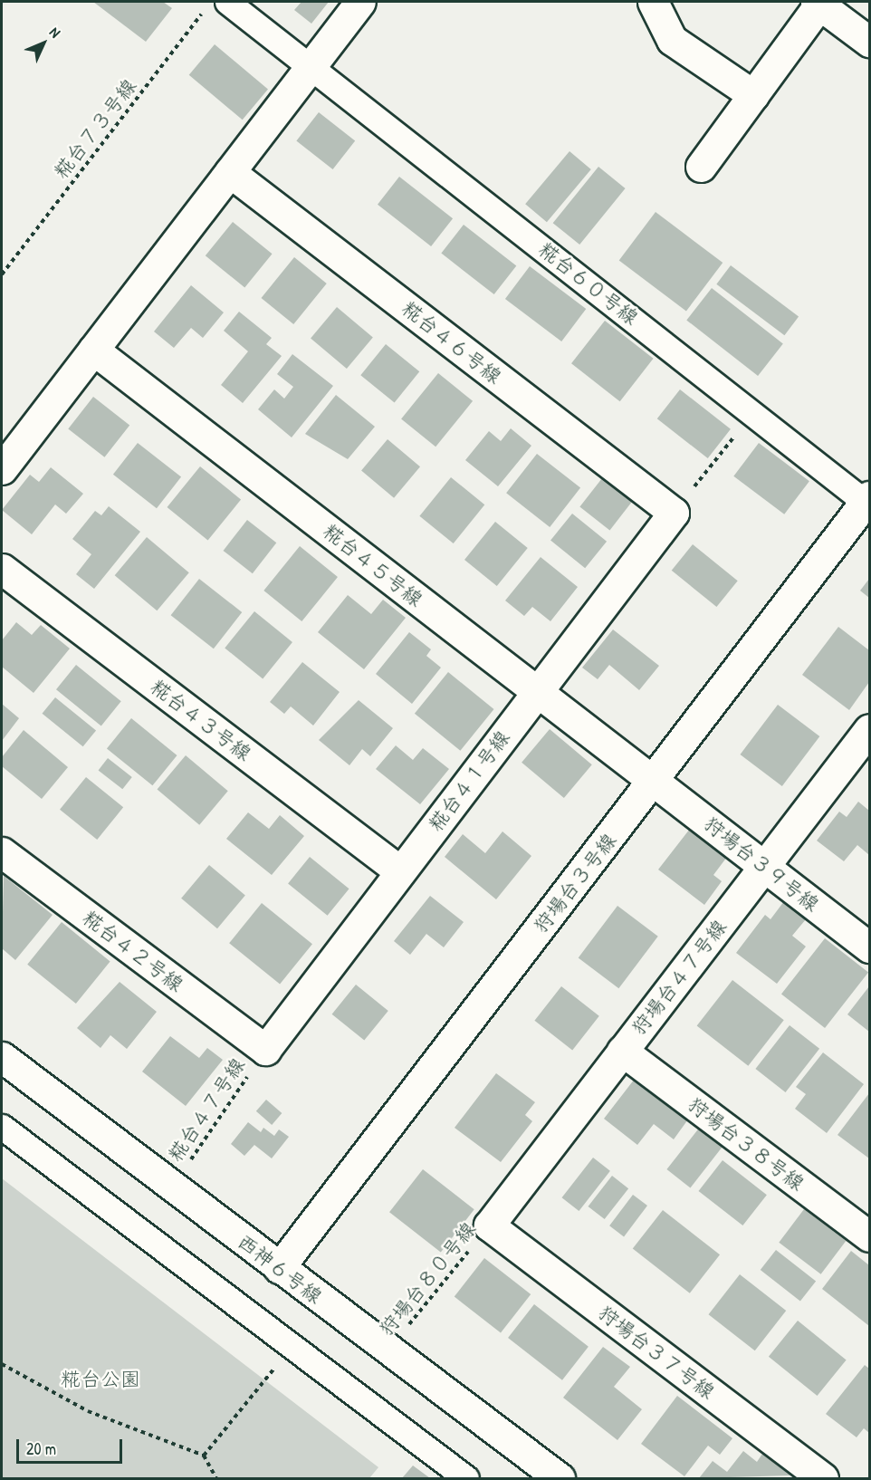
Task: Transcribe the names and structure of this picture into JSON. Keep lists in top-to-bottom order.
{
  "streets": {
    "street": [
      "糀台６０号線",
      "糀台４６号線",
      "糀台４５号線",
      "糀台４３号線",
      "糀台４１号線",
      "狩場台３９号線",
      "狩場台３号線",
      "糀台４２号線",
      "狩場台４７号線",
      "狩場台３８号線",
      "西神６号線",
      "狩場台３７号線"
    ],
    "path": ["糀台７３号線", "糀台４７号線", "狩場台８０号線"]
  },
  "crossings": [
    ["糀台７３号線", "糀台６０号線"],
    ["糀台６０号線", "狩場台３号線"],
    ["糀台４６号線", "糀台４１号線"],
    ["糀台４５号線", "糀台４１号線"],
    ["糀台４５号線", "狩場台３９号線"],
    ["糀台４５号線", "狩場台３号線"],
    ["糀台４３号線", "糀台４１号線"],
    ["糀台４１号線", "糀台４２号線"],
    ["糀台４１号線", "糀台４７号線"],
    ["狩場台３９号線", "狩場台３号線"],
    ["狩場台３９号線", "狩場台４７号線"],
    ["狩場台３号線", "西神６号線"],
    ["糀台４２号線", "糀台４７号線"],
    ["狩場台４７号線", "狩場台３８号線"],
    ["狩場台４７号線", "狩場台８０号線"],
    ["狩場台４７号線", "狩場台３７号線"],
    ["糀台４７号線", "西神６号線"],
    ["西神６号線", "狩場台８０号線"],
    ["狩場台８０号線", "狩場台３７号線"]
  ],
  "parks": ["糀台公園"],
  "scale_bar": "20 m",
  "north": "top right"
}
